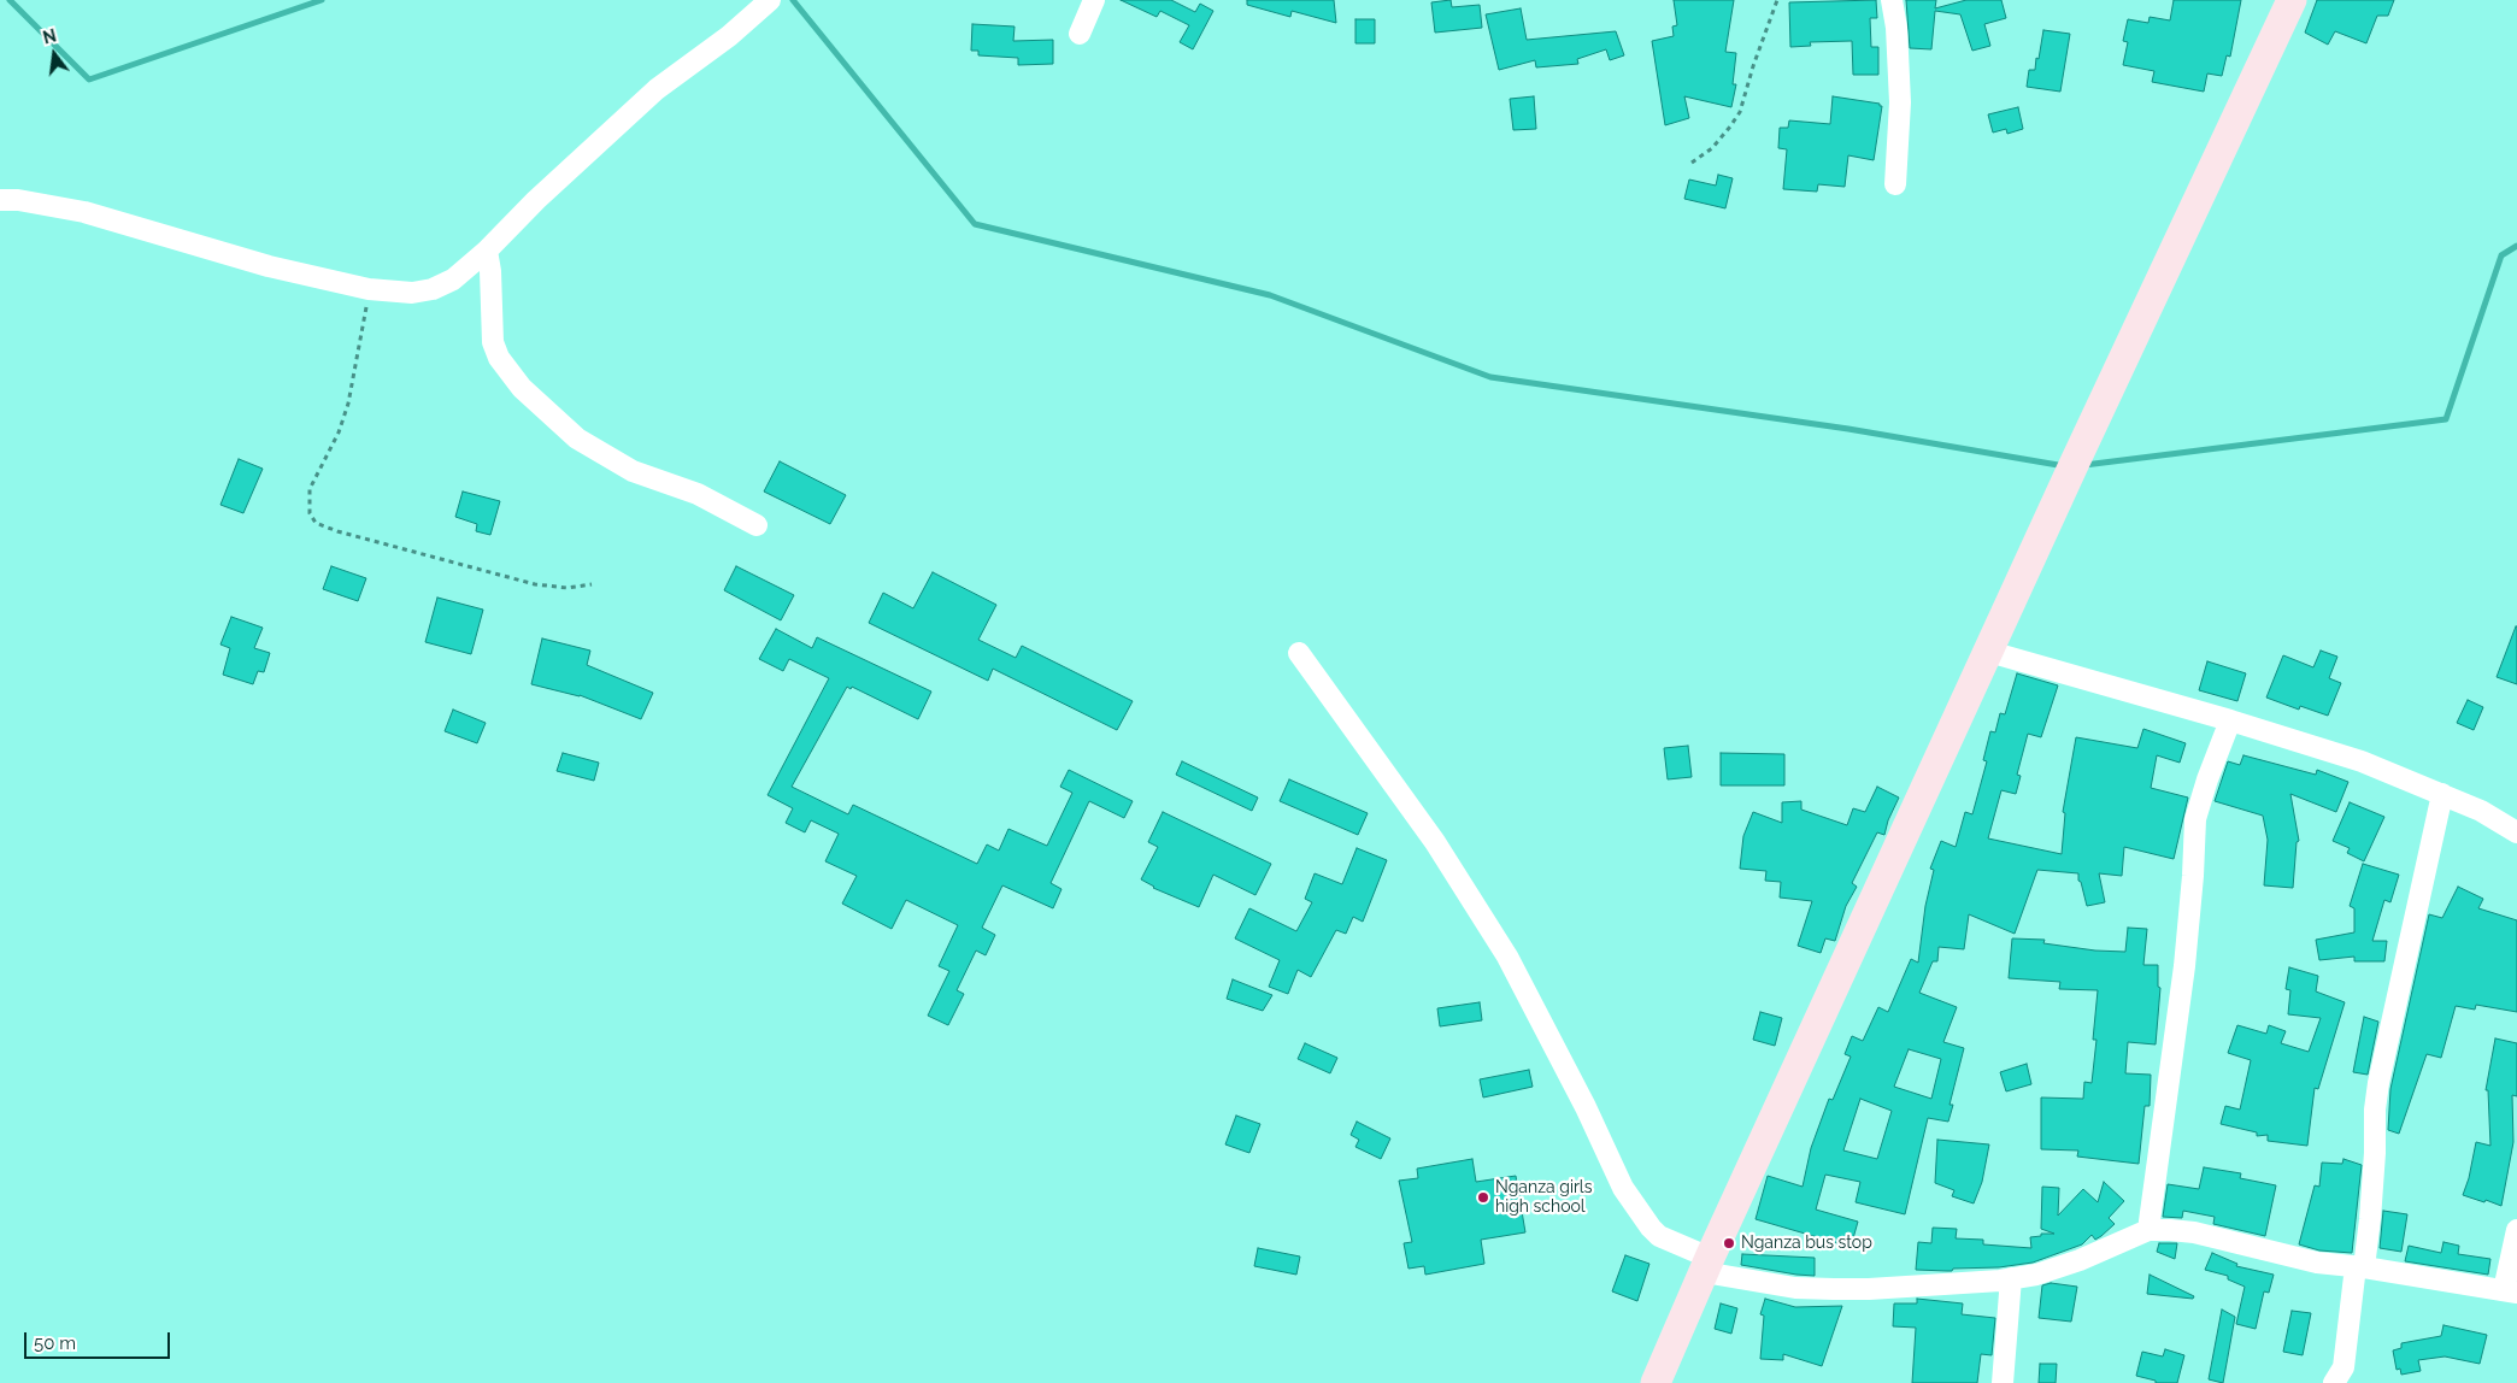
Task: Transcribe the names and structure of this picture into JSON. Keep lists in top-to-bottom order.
{
  "places": ["Nganza girls high school", "Nganza bus stop"],
  "scale_bar": "50 m",
  "north": "top"
}
